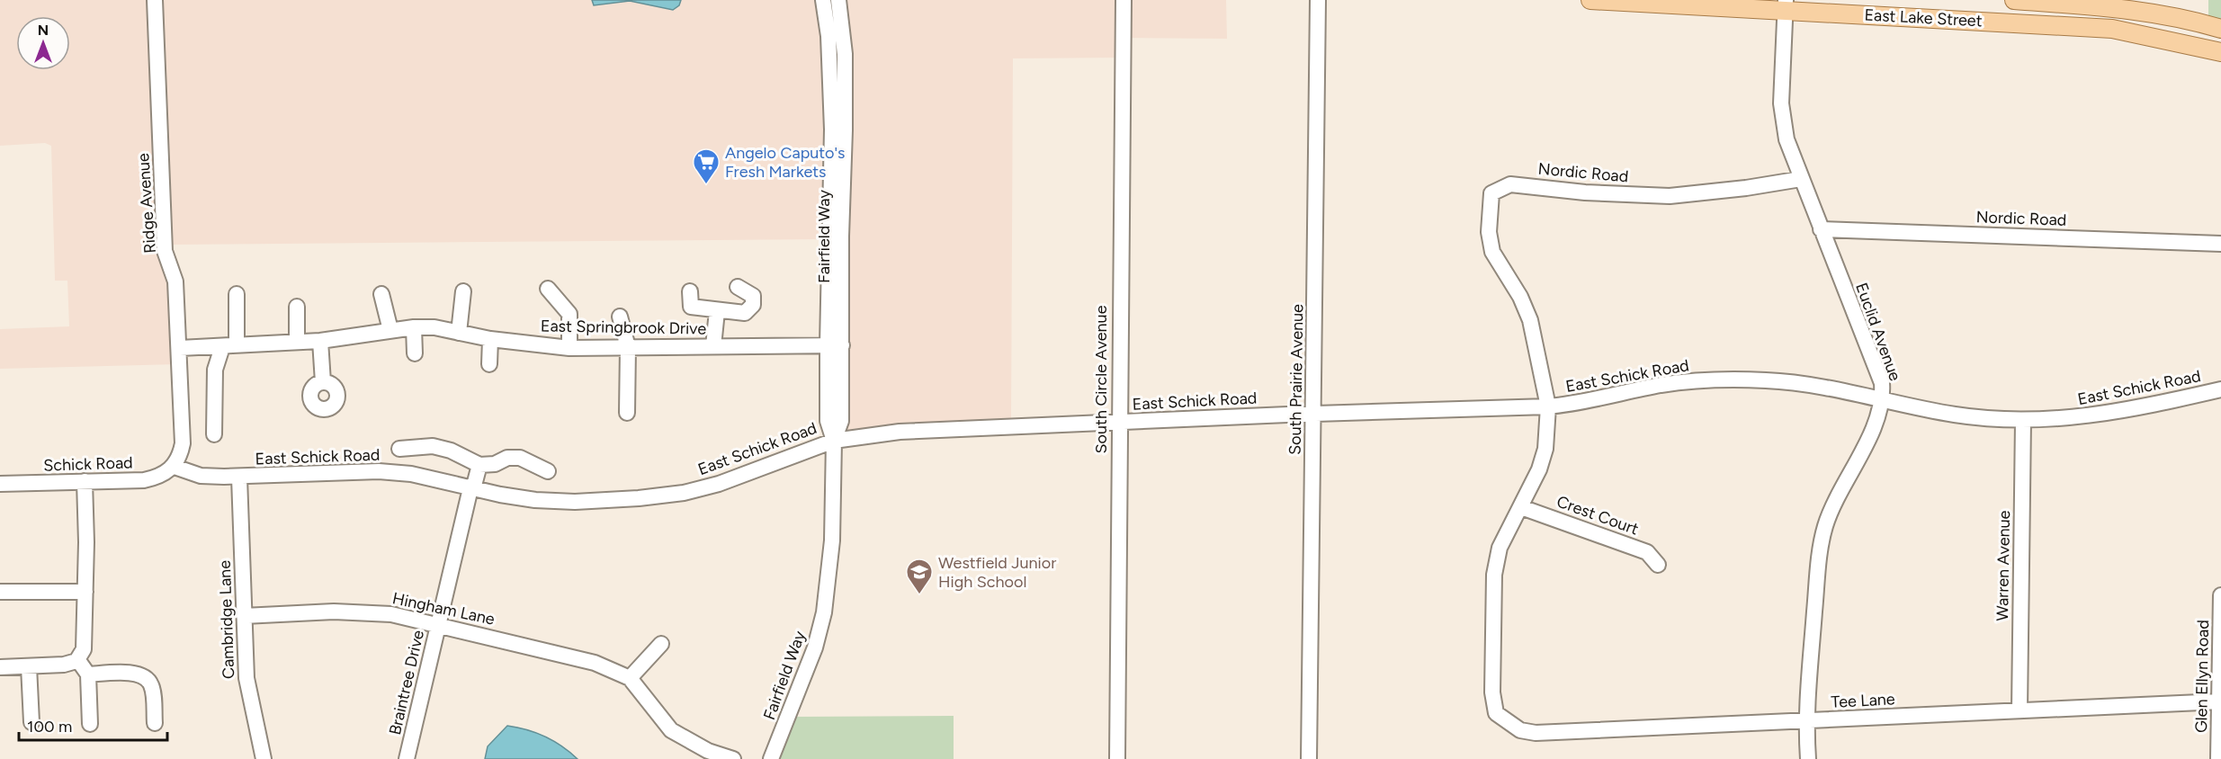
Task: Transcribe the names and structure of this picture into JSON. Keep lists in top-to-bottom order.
{
  "streets": {
    "main road": ["East Lake Street"],
    "street": [
      "Nordic Road",
      "Ridge Avenue",
      "Fairfield Way",
      "East Springbrook Drive",
      "Euclid Avenue",
      "East Schick Road",
      "South Circle Avenue",
      "South Prairie Avenue",
      "Schick Road",
      "Crest Court",
      "Warren Avenue",
      "Hingham Lane",
      "Cambridge Lane",
      "Glen Ellyn Road",
      "Braintree Drive",
      "Tee Lane"
    ]
  },
  "crossings": [
    ["East Lake Street", "Euclid Avenue"],
    ["Nordic Road", "Euclid Avenue"],
    ["Nordic Road", "East Schick Road"],
    ["Ridge Avenue", "East Springbrook Drive"],
    ["Ridge Avenue", "East Schick Road"],
    ["Ridge Avenue", "Schick Road"],
    ["Fairfield Way", "East Springbrook Drive"],
    ["Fairfield Way", "East Schick Road"],
    ["Euclid Avenue", "East Schick Road"],
    ["Euclid Avenue", "Tee Lane"],
    ["East Schick Road", "South Circle Avenue"],
    ["East Schick Road", "South Prairie Avenue"],
    ["East Schick Road", "Schick Road"],
    ["East Schick Road", "Warren Avenue"],
    ["East Schick Road", "Cambridge Lane"],
    ["East Schick Road", "Braintree Drive"],
    ["Crest Court", "Tee Lane"],
    ["Warren Avenue", "Tee Lane"],
    ["Hingham Lane", "Cambridge Lane"],
    ["Hingham Lane", "Braintree Drive"],
    ["Glen Ellyn Road", "Tee Lane"]
  ],
  "places": {
    "supermarket": ["Angelo Caputo's Fresh Markets"],
    "school or university": ["Westfield Junior High School"]
  },
  "scale_bar": "100 m",
  "north": "top"
}
